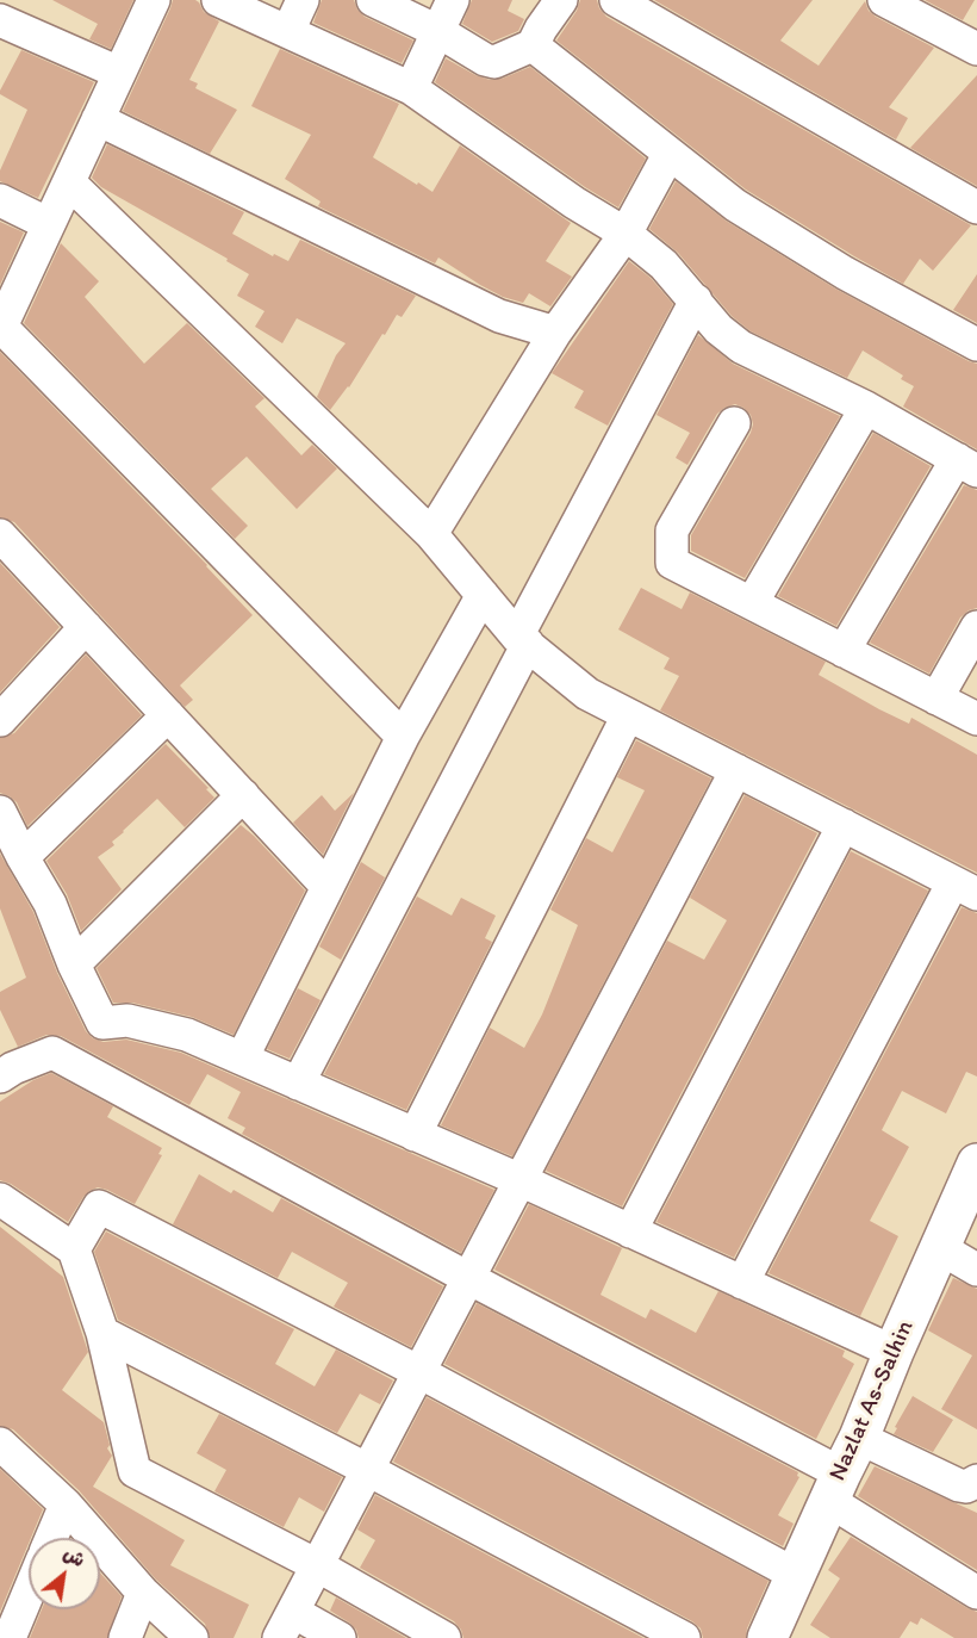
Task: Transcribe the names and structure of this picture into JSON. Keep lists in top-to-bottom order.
{
  "streets": {
    "main road": ["Nazlat As-Salhin"]
  },
  "north": "top right"
}
